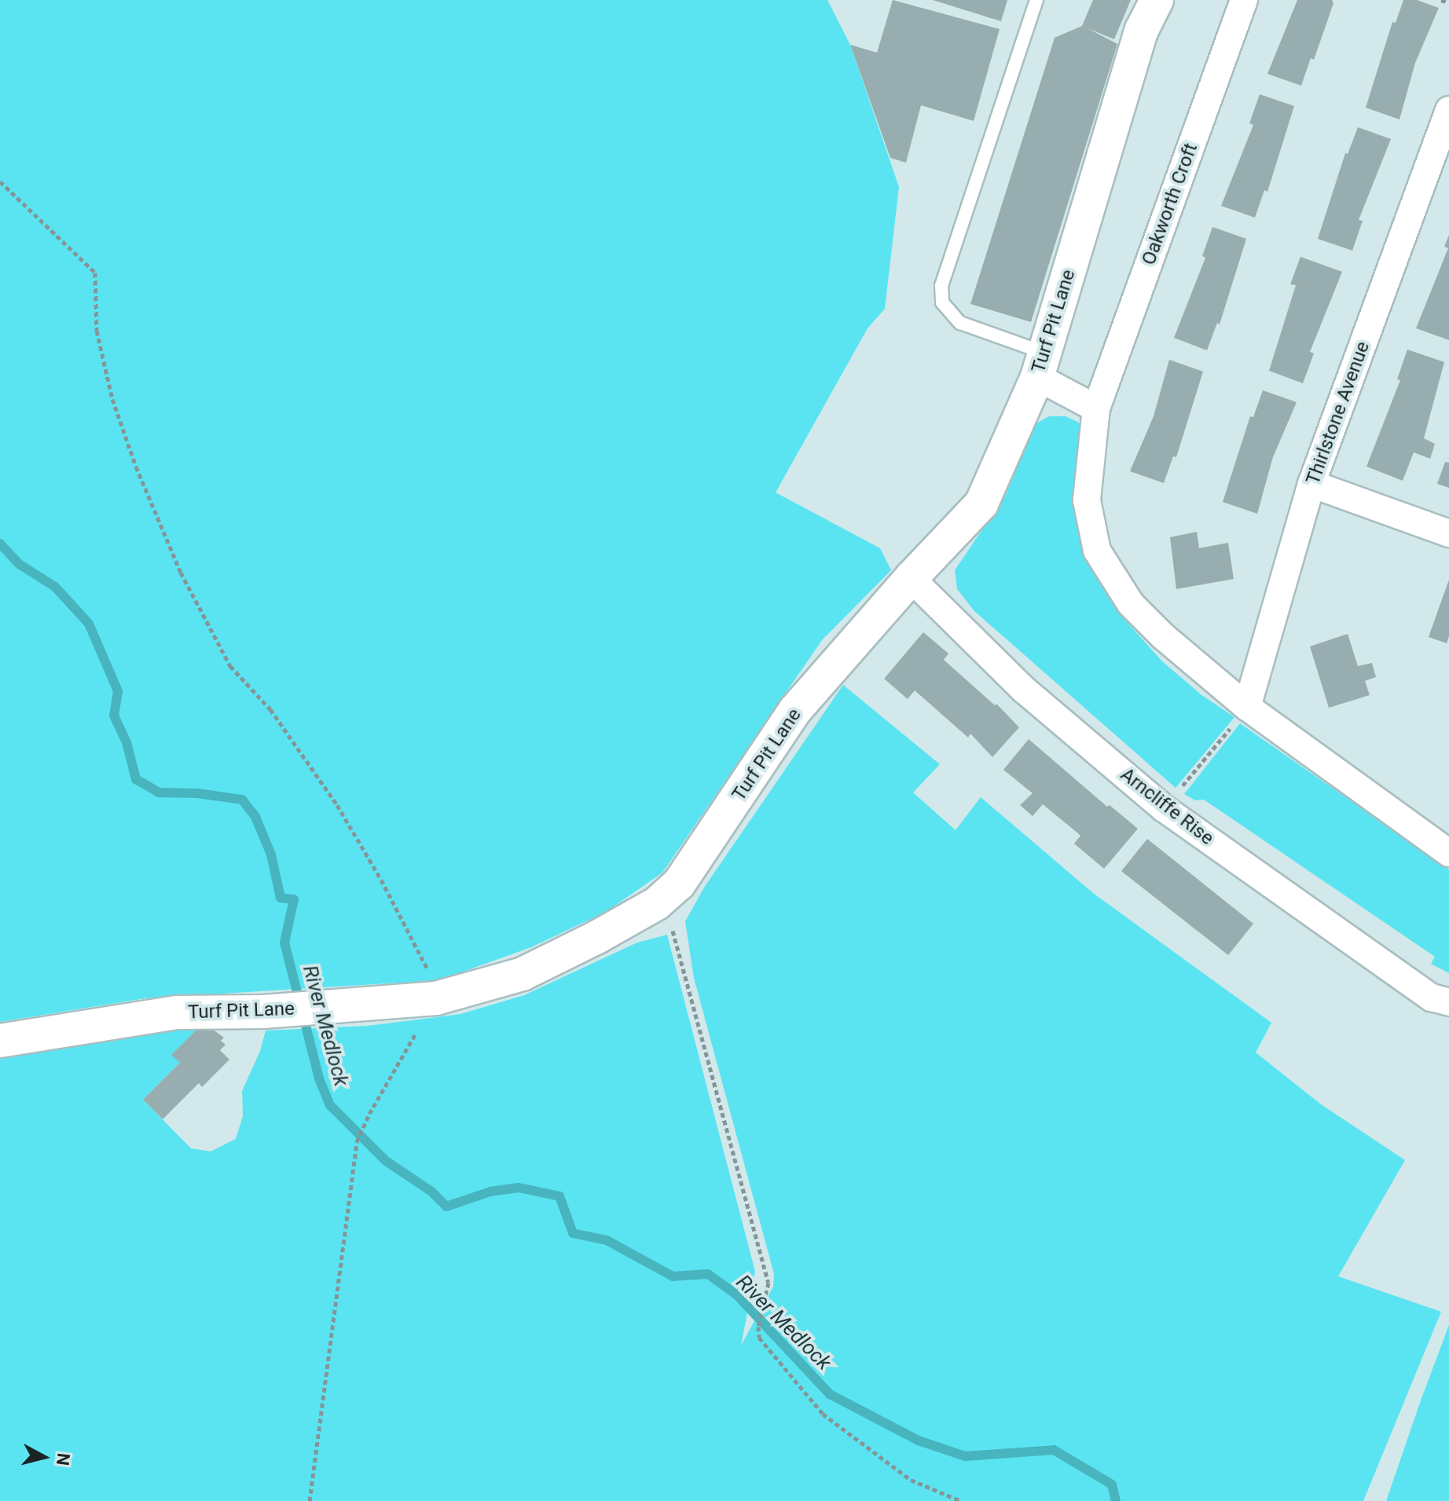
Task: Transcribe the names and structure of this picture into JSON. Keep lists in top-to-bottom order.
{
  "streets": {
    "street": [
      "Oakworth Croft",
      "Turf Pit Lane",
      "Thirlstone Avenue",
      "Arncliffe Rise"
    ]
  },
  "crossings": [
    ["Oakworth Croft", "Thirlstone Avenue"],
    ["Turf Pit Lane", "Arncliffe Rise"]
  ],
  "water": ["River Medlock"],
  "north": "right"
}
